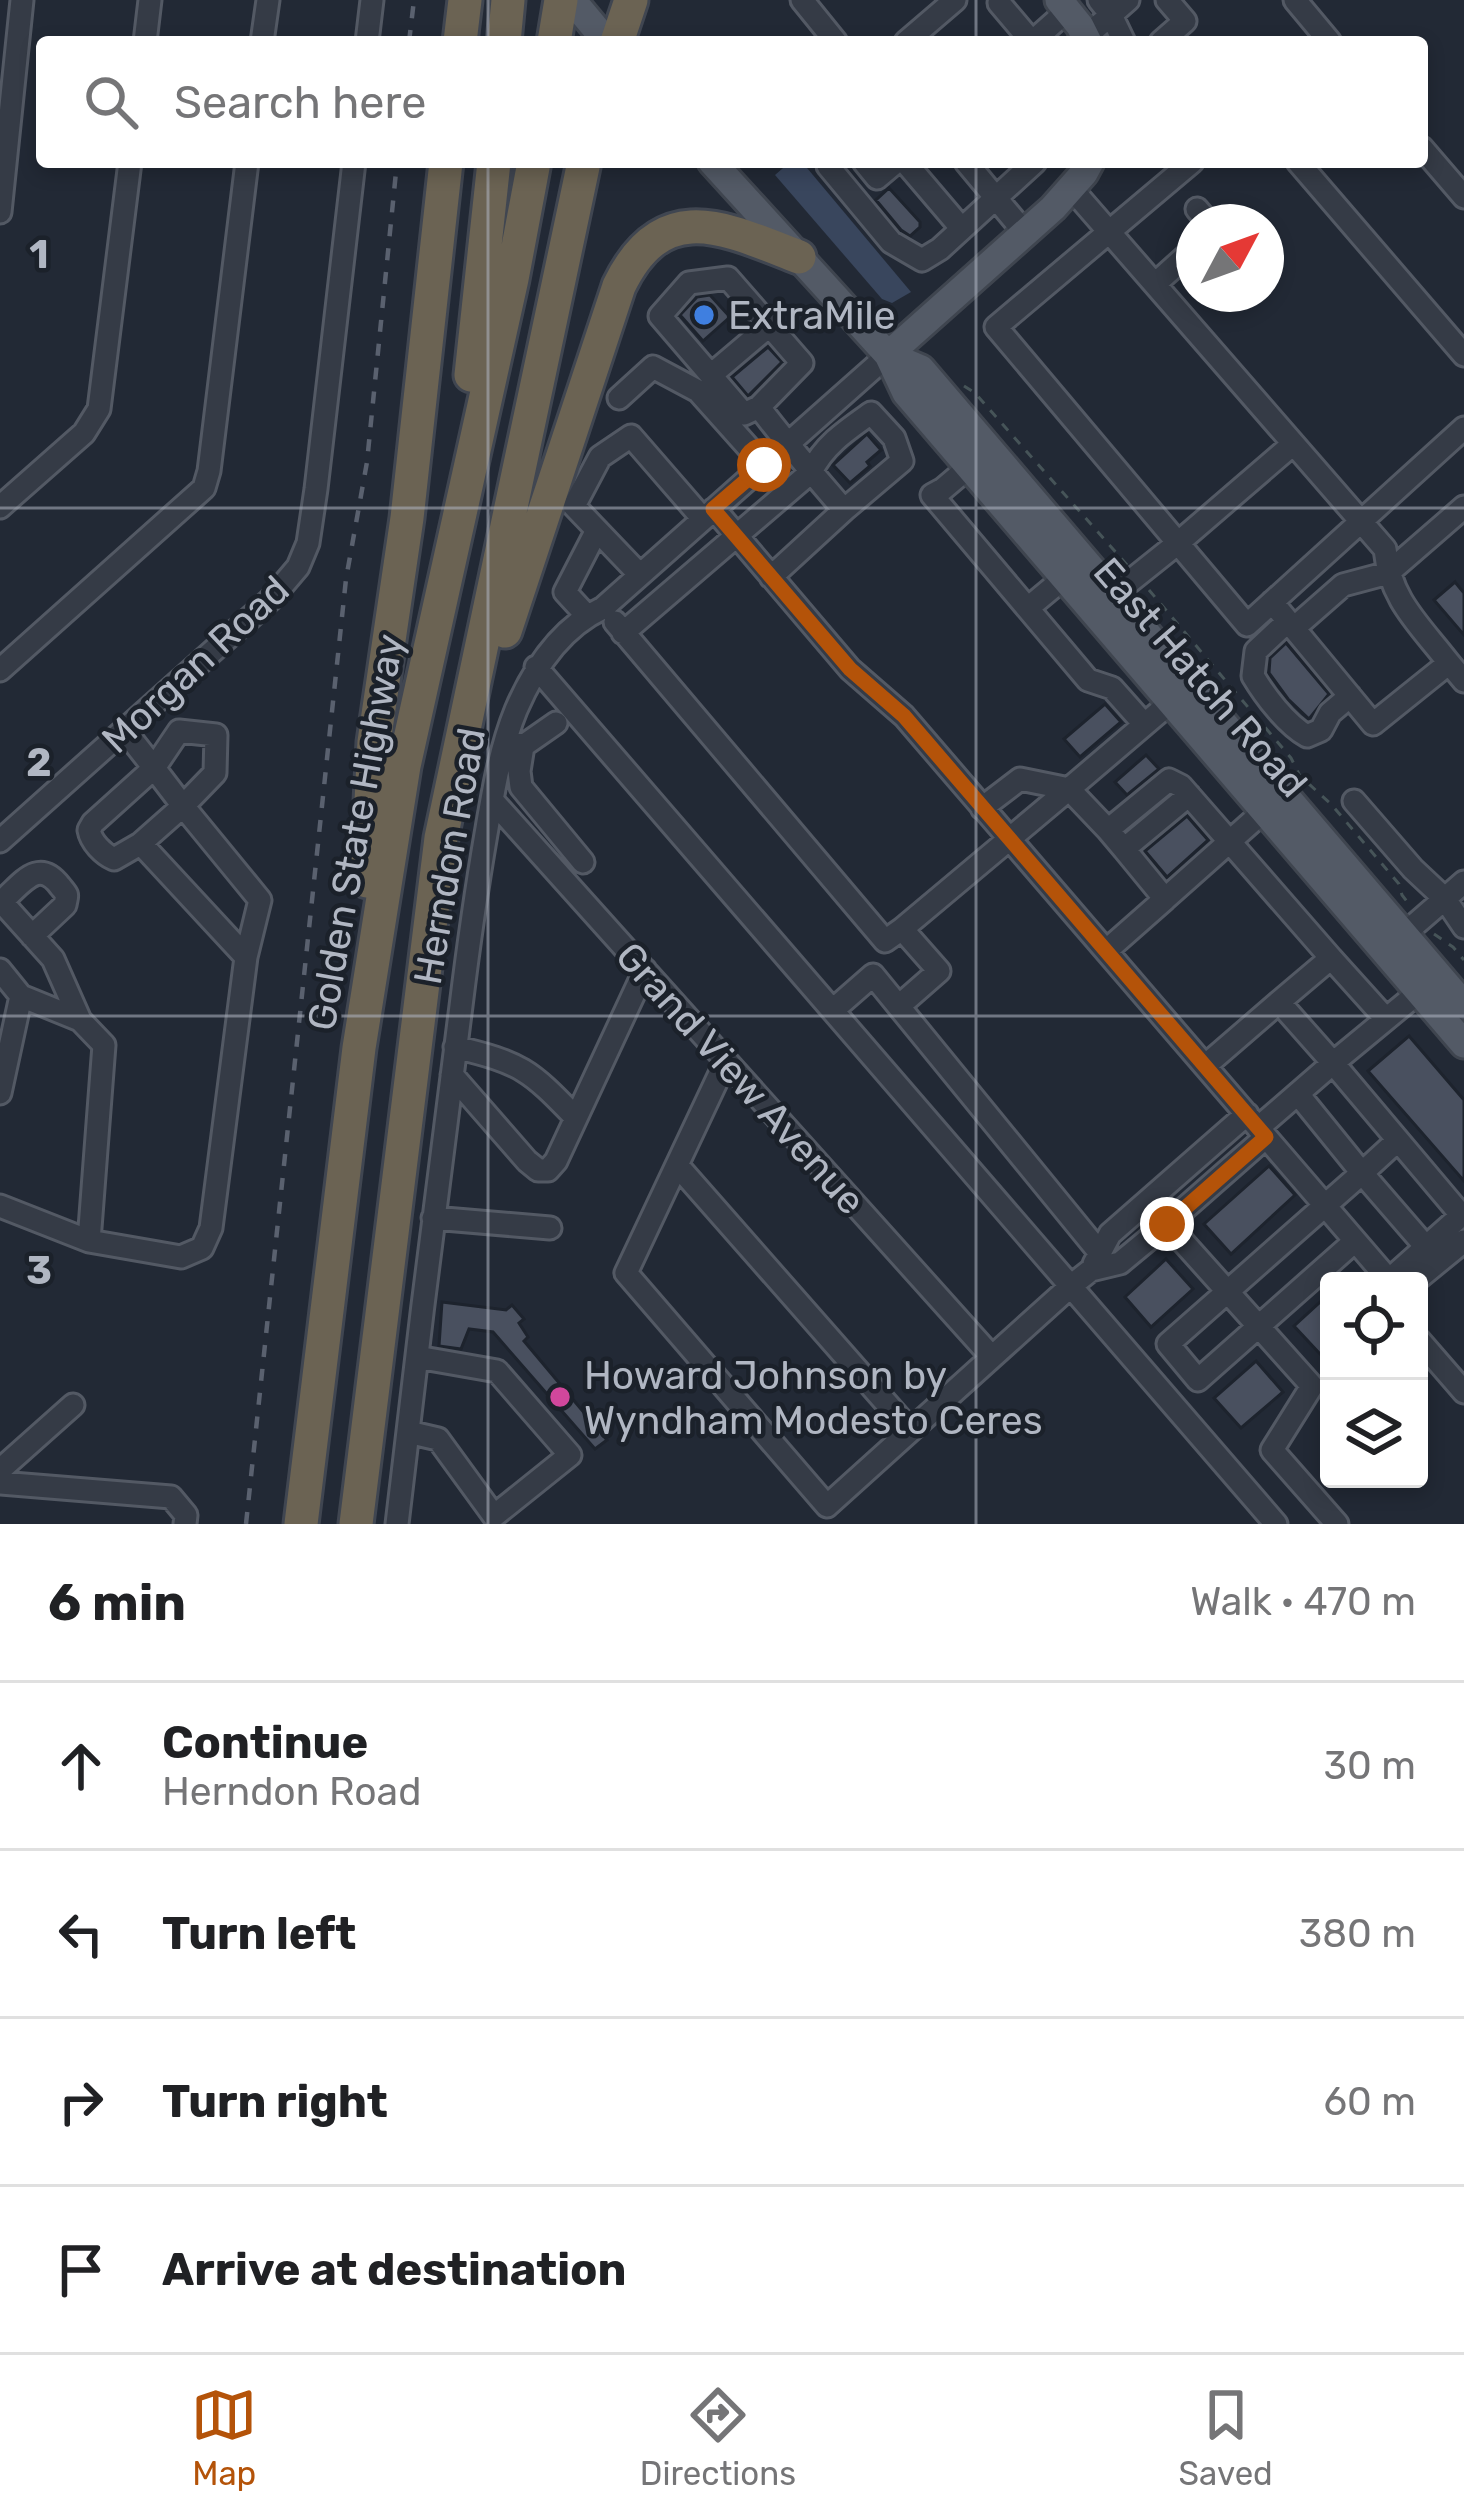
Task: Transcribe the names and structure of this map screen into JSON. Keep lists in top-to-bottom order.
{
  "streets": {
    "highway": ["Golden State Highway"],
    "main road": ["East Hatch Road", "Herndon Road"],
    "street": ["Morgan Road", "Grand View Avenue"]
  },
  "crossings": [
    ["East Hatch Road", "Herndon Road"],
    ["Herndon Road", "Grand View Avenue"]
  ],
  "places": ["ExtraMile", "Howard Johnson by Wyndham Modesto Ceres"],
  "north": "top right",
  "page": {
    "search": "Search here",
    "heading": ["6 min", "Walk · 470 m"],
    "list": [
      ["Continue", "Herndon Road", "30 m"],
      ["Turn left", "380 m"],
      ["Turn right", "60 m"],
      "Arrive at destination"
    ],
    "nav": ["Map", "Directions", "Saved"]
  },
  "grid": {
    "rows": ["1", "2", "3"]
  }
}
